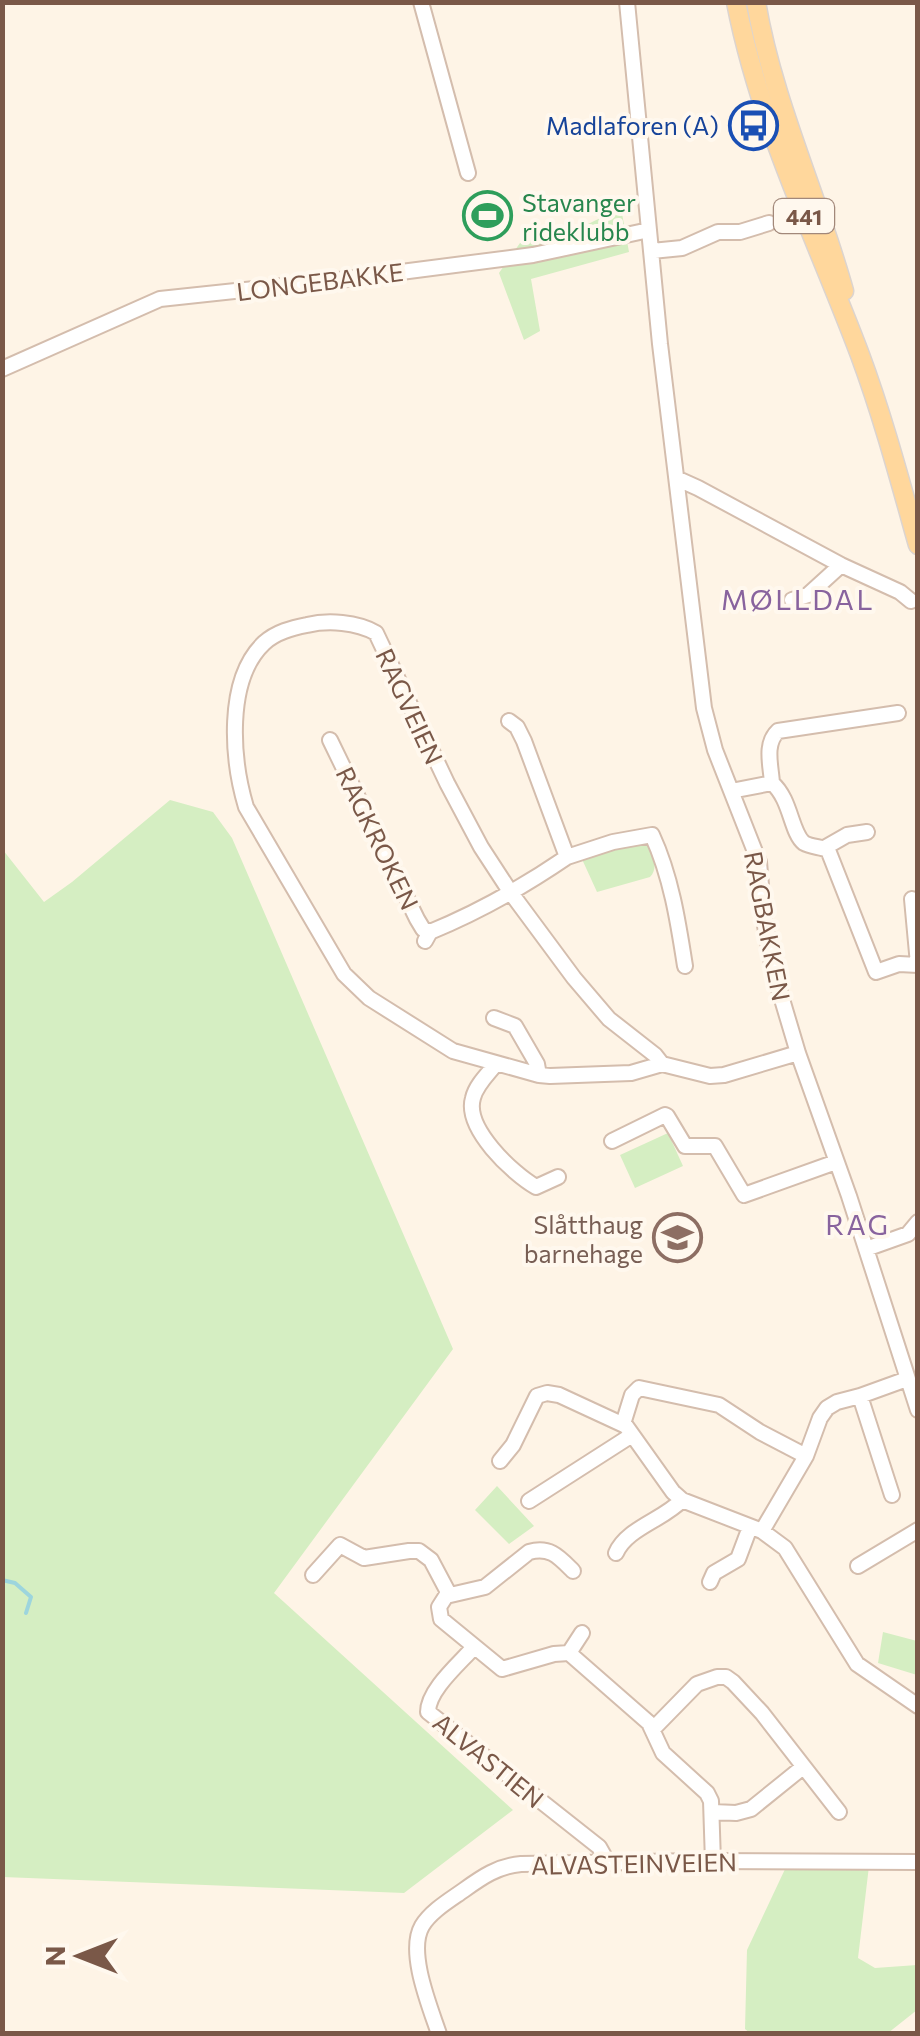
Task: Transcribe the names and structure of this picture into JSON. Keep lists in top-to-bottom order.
{
  "streets": {
    "main road": ["441"],
    "street": [
      "LONGEBAKKE",
      "RAGVEIEN",
      "RAGKROKEN",
      "RAGBAKKEN",
      "ALVASTIEN",
      "ALVASTEINVEIEN"
    ]
  },
  "crossings": [
    ["LONGEBAKKE", "RAGBAKKEN"],
    ["RAGVEIEN", "RAGKROKEN"],
    ["RAGVEIEN", "RAGBAKKEN"],
    ["ALVASTIEN", "ALVASTEINVEIEN"]
  ],
  "districts": ["MØLLDAL", "RAG"],
  "places": {
    "bus stop": ["Madlaforen (A)"],
    "sports": ["Stavanger rideklubb"],
    "school or university": ["Slåtthaug barnehage"]
  },
  "north": "left"
}
